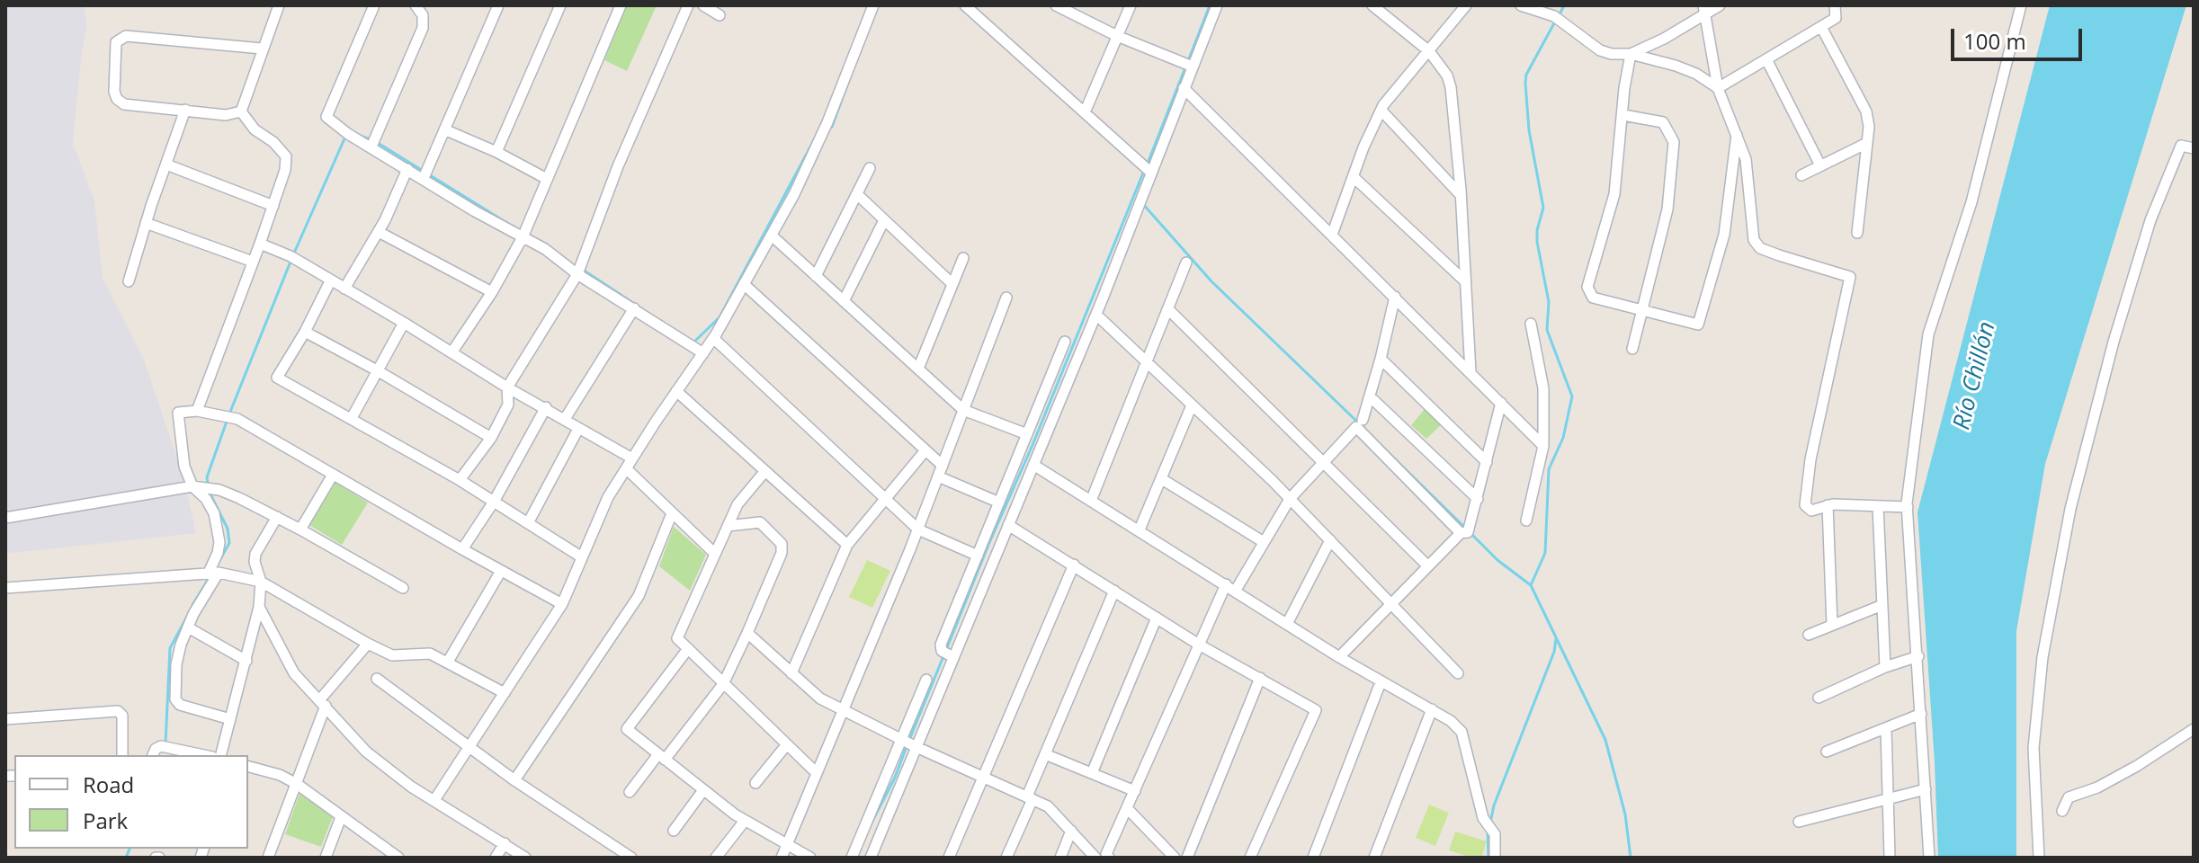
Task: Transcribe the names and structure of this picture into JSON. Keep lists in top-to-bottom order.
{
  "water": ["Río Chillón"],
  "legend": ["Road", "Park"],
  "scale_bar": "100 m"
}
